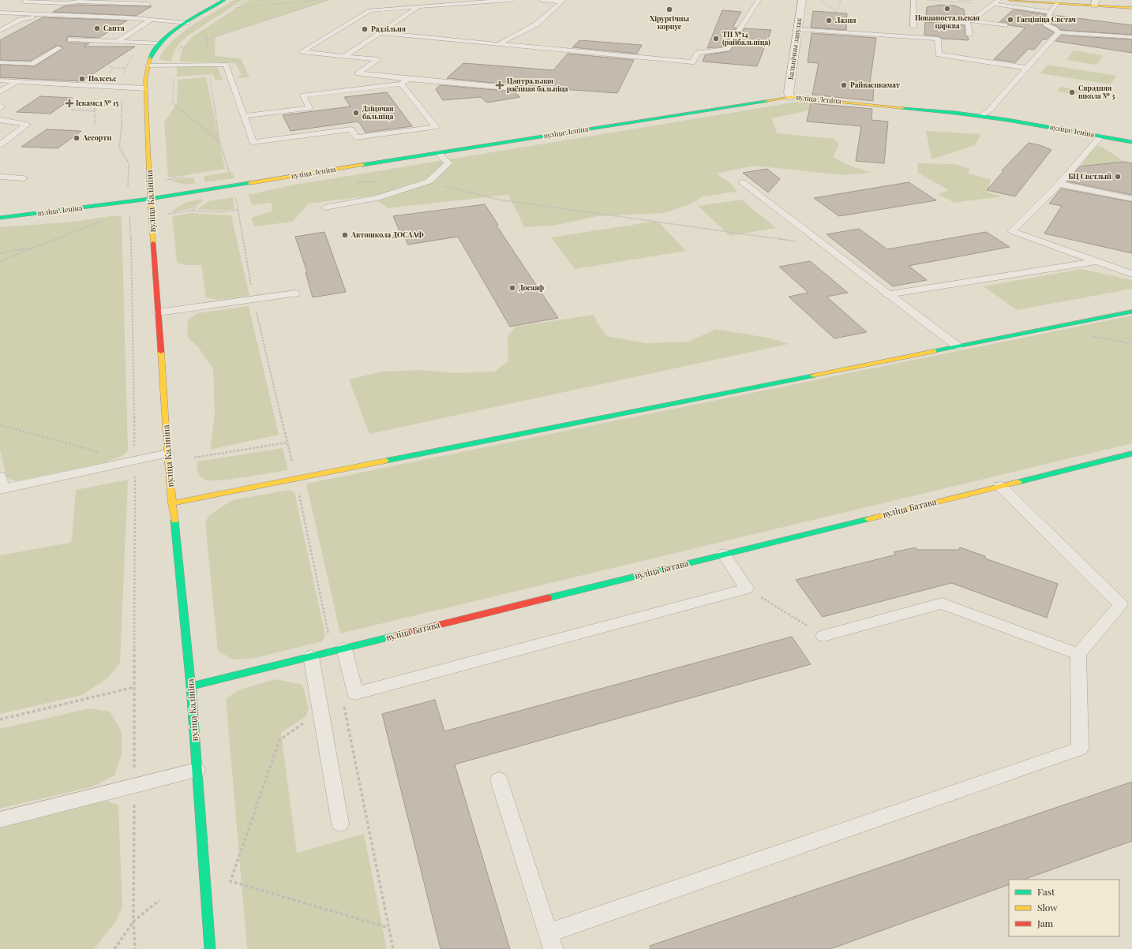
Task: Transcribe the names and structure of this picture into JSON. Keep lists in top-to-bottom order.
{
  "streets": {
    "street": [
      "Бальнічны завулак",
      "вуліца Леніна",
      "вуліца Калініна",
      "вуліца Батава"
    ]
  },
  "crossings": [
    ["Бальнічны завулак", "вуліца Леніна"],
    ["вуліца Леніна", "вуліца Калініна"],
    ["вуліца Калініна", "вуліца Батава"]
  ],
  "places": {
    "other": [
      "Новаапостальская царква",
      "Хірургічны корпус",
      "Гасцініца Светач",
      "Лазня",
      "Санта",
      "Радзільня",
      "ТП №14 (райбальніца)",
      "Полесье",
      "Райваенкамат",
      "Сярэдняя школа № 3",
      "Дзіцячая бальніца",
      "Ассорти",
      "БЦ Светлый",
      "Автошкола ДОСААФ",
      "Досааф"
    ],
    "health": ["Цэнтральная раённая бальніца", "Іскамед № 15"]
  },
  "legend": ["Fast", "Slow", "Jam"]
}
